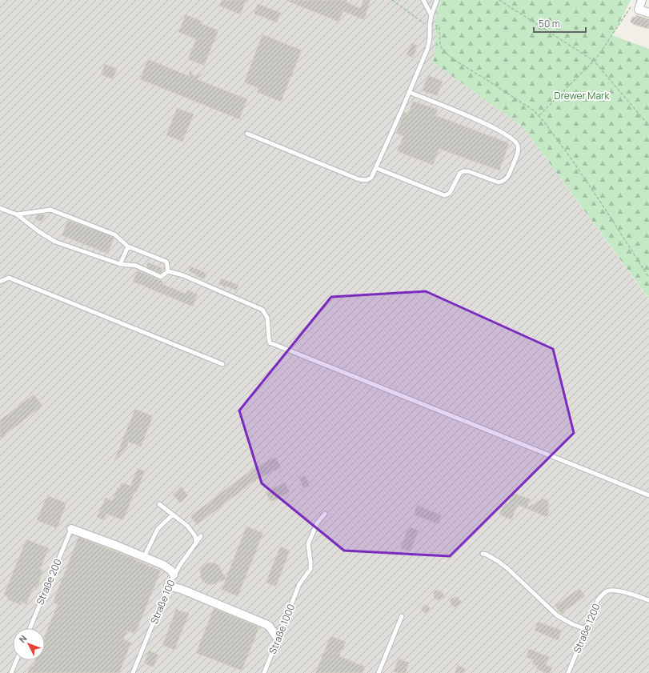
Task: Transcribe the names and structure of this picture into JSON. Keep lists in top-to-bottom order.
{
  "streets": {
    "lane": [
      "Straße 200",
      "Straße 100",
      "Straße 1200",
      "Straße 1000"
    ]
  },
  "parks": ["Drewer Mark"],
  "scale_bar": "50 m",
  "north": "top left"
}
